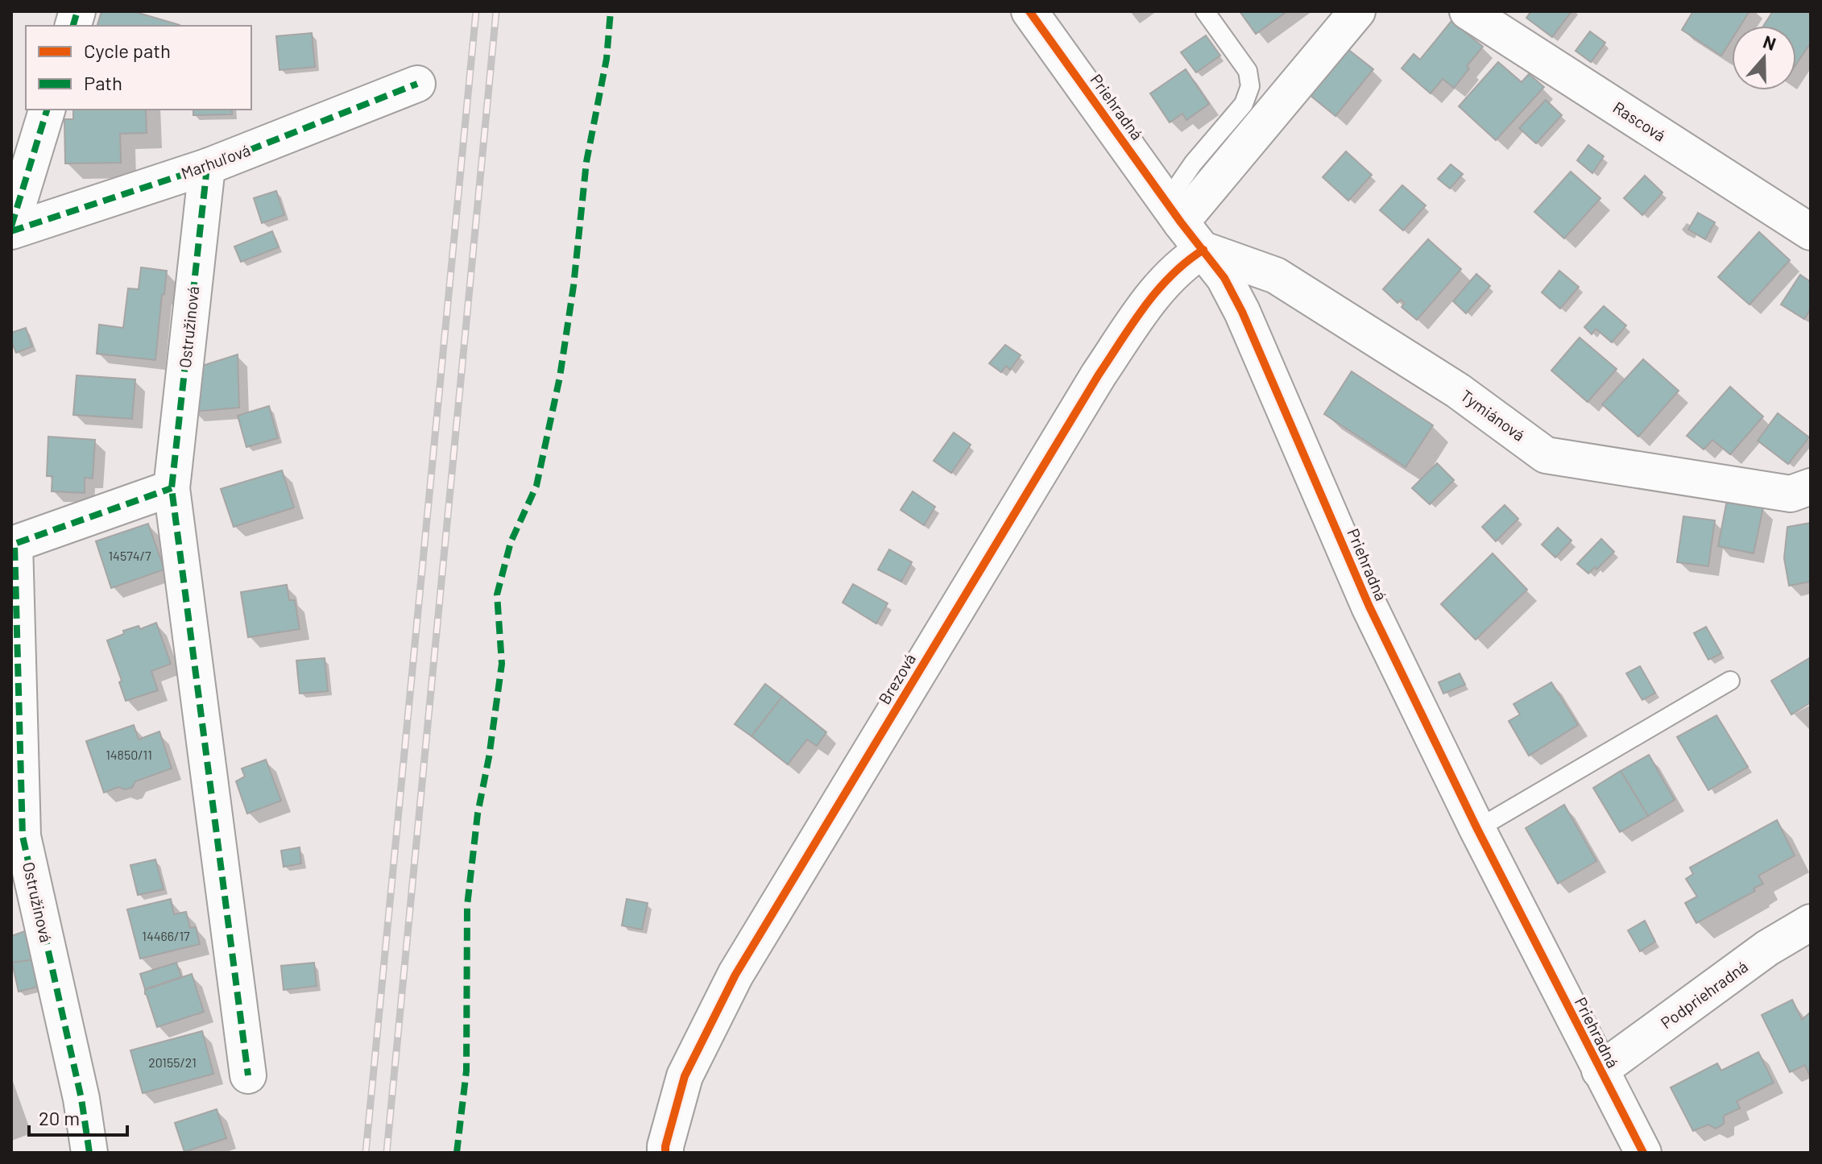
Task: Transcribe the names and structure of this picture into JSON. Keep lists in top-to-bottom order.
{
  "streets": {
    "street": [
      "Priehradná",
      "Rascová",
      "Marhuľová",
      "Ostružinová",
      "Tymiánová",
      "Brezová",
      "Podpriehradná"
    ]
  },
  "crossings": [
    ["Priehradná", "Tymiánová"],
    ["Priehradná", "Brezová"],
    ["Priehradná", "Podpriehradná"],
    ["Marhuľová", "Ostružinová"],
    ["Tymiánová", "Brezová"]
  ],
  "house_numbers": [
    "14574/7",
    "14850/11",
    "14466/17",
    "20155/21"
  ],
  "legend": ["Cycle path", "Path"],
  "scale_bar": "20 m",
  "north": "top"
}
